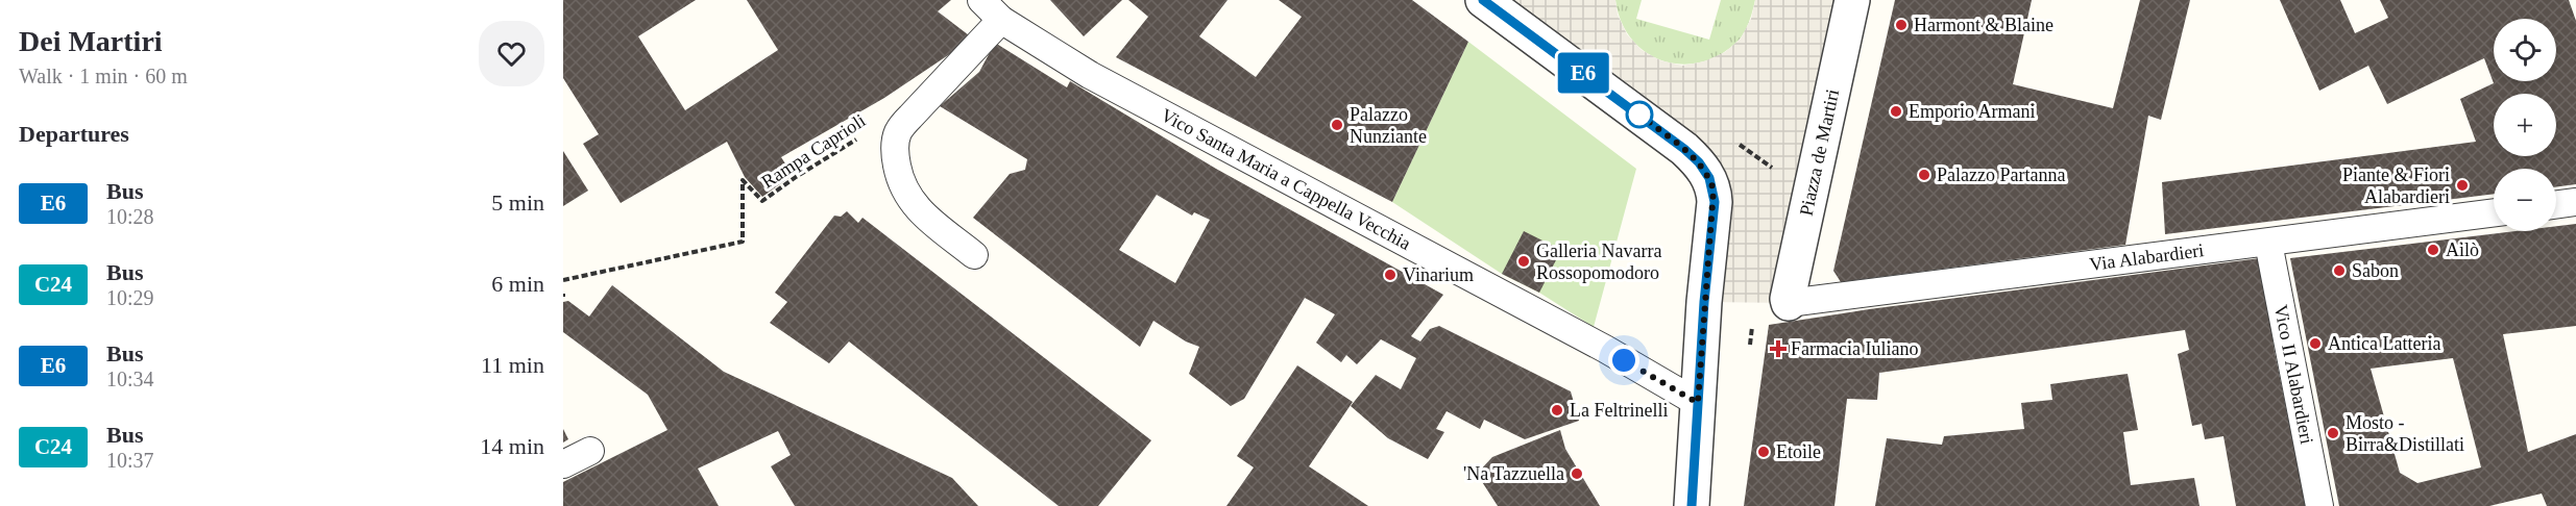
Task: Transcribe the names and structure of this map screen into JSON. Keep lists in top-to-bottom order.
{
  "streets": {
    "street": ["Piazza de Martiri"],
    "lane": ["Vico Santa Maria a Cappella Vecchia", "Via Alabardieri", "Vico II Alabardieri"],
    "path": ["Rampa Caprioli"]
  },
  "crossings": [
    ["Piazza de Martiri", "Via Alabardieri"],
    ["Via Alabardieri", "Vico II Alabardieri"]
  ],
  "places": {
    "other": [
      "Harmont & Blaine",
      "Emporio Armani",
      "Palazzo Nunziante",
      "Palazzo Partanna",
      "Piante & Fiori Alabardieri",
      "Ailò",
      "Galleria Navarra Rossopomodoro",
      "Sabon",
      "Vinarium",
      "Antica Latteria",
      "La Feltrinelli",
      "Mosto - Birra&Distillati",
      "Etoile",
      "'Na Tazzuella"
    ],
    "health": ["Farmacia Iuliano"]
  },
  "lines": ["bus line E6"],
  "page": {
    "heading": [
      ["Dei Martiri", "Walk · 1 min · 60 m"],
      "Departures"
    ],
    "on_map": "E6",
    "map_buttons": ["+", "−"],
    "list": [
      {
        "mark": "E6",
        "name": "Bus",
        "note": "10:28",
        "value": "5 min"
      },
      {
        "mark": "C24",
        "name": "Bus",
        "note": "10:29",
        "value": "6 min"
      },
      {
        "mark": "E6",
        "name": "Bus",
        "note": "10:34",
        "value": "11 min"
      },
      {
        "mark": "C24",
        "name": "Bus",
        "note": "10:37",
        "value": "14 min"
      }
    ]
  }
}
